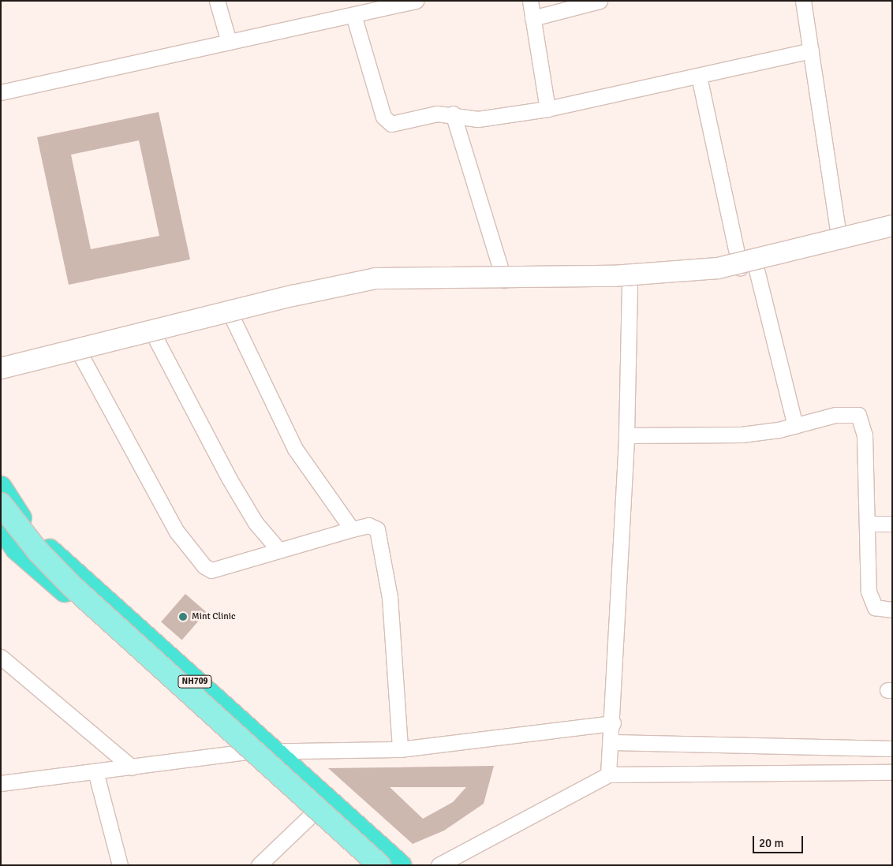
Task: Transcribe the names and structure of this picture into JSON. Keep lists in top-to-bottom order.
{
  "streets": {
    "highway": ["NH709"]
  },
  "places": ["Mint Clinic"],
  "scale_bar": "20 m"
}
